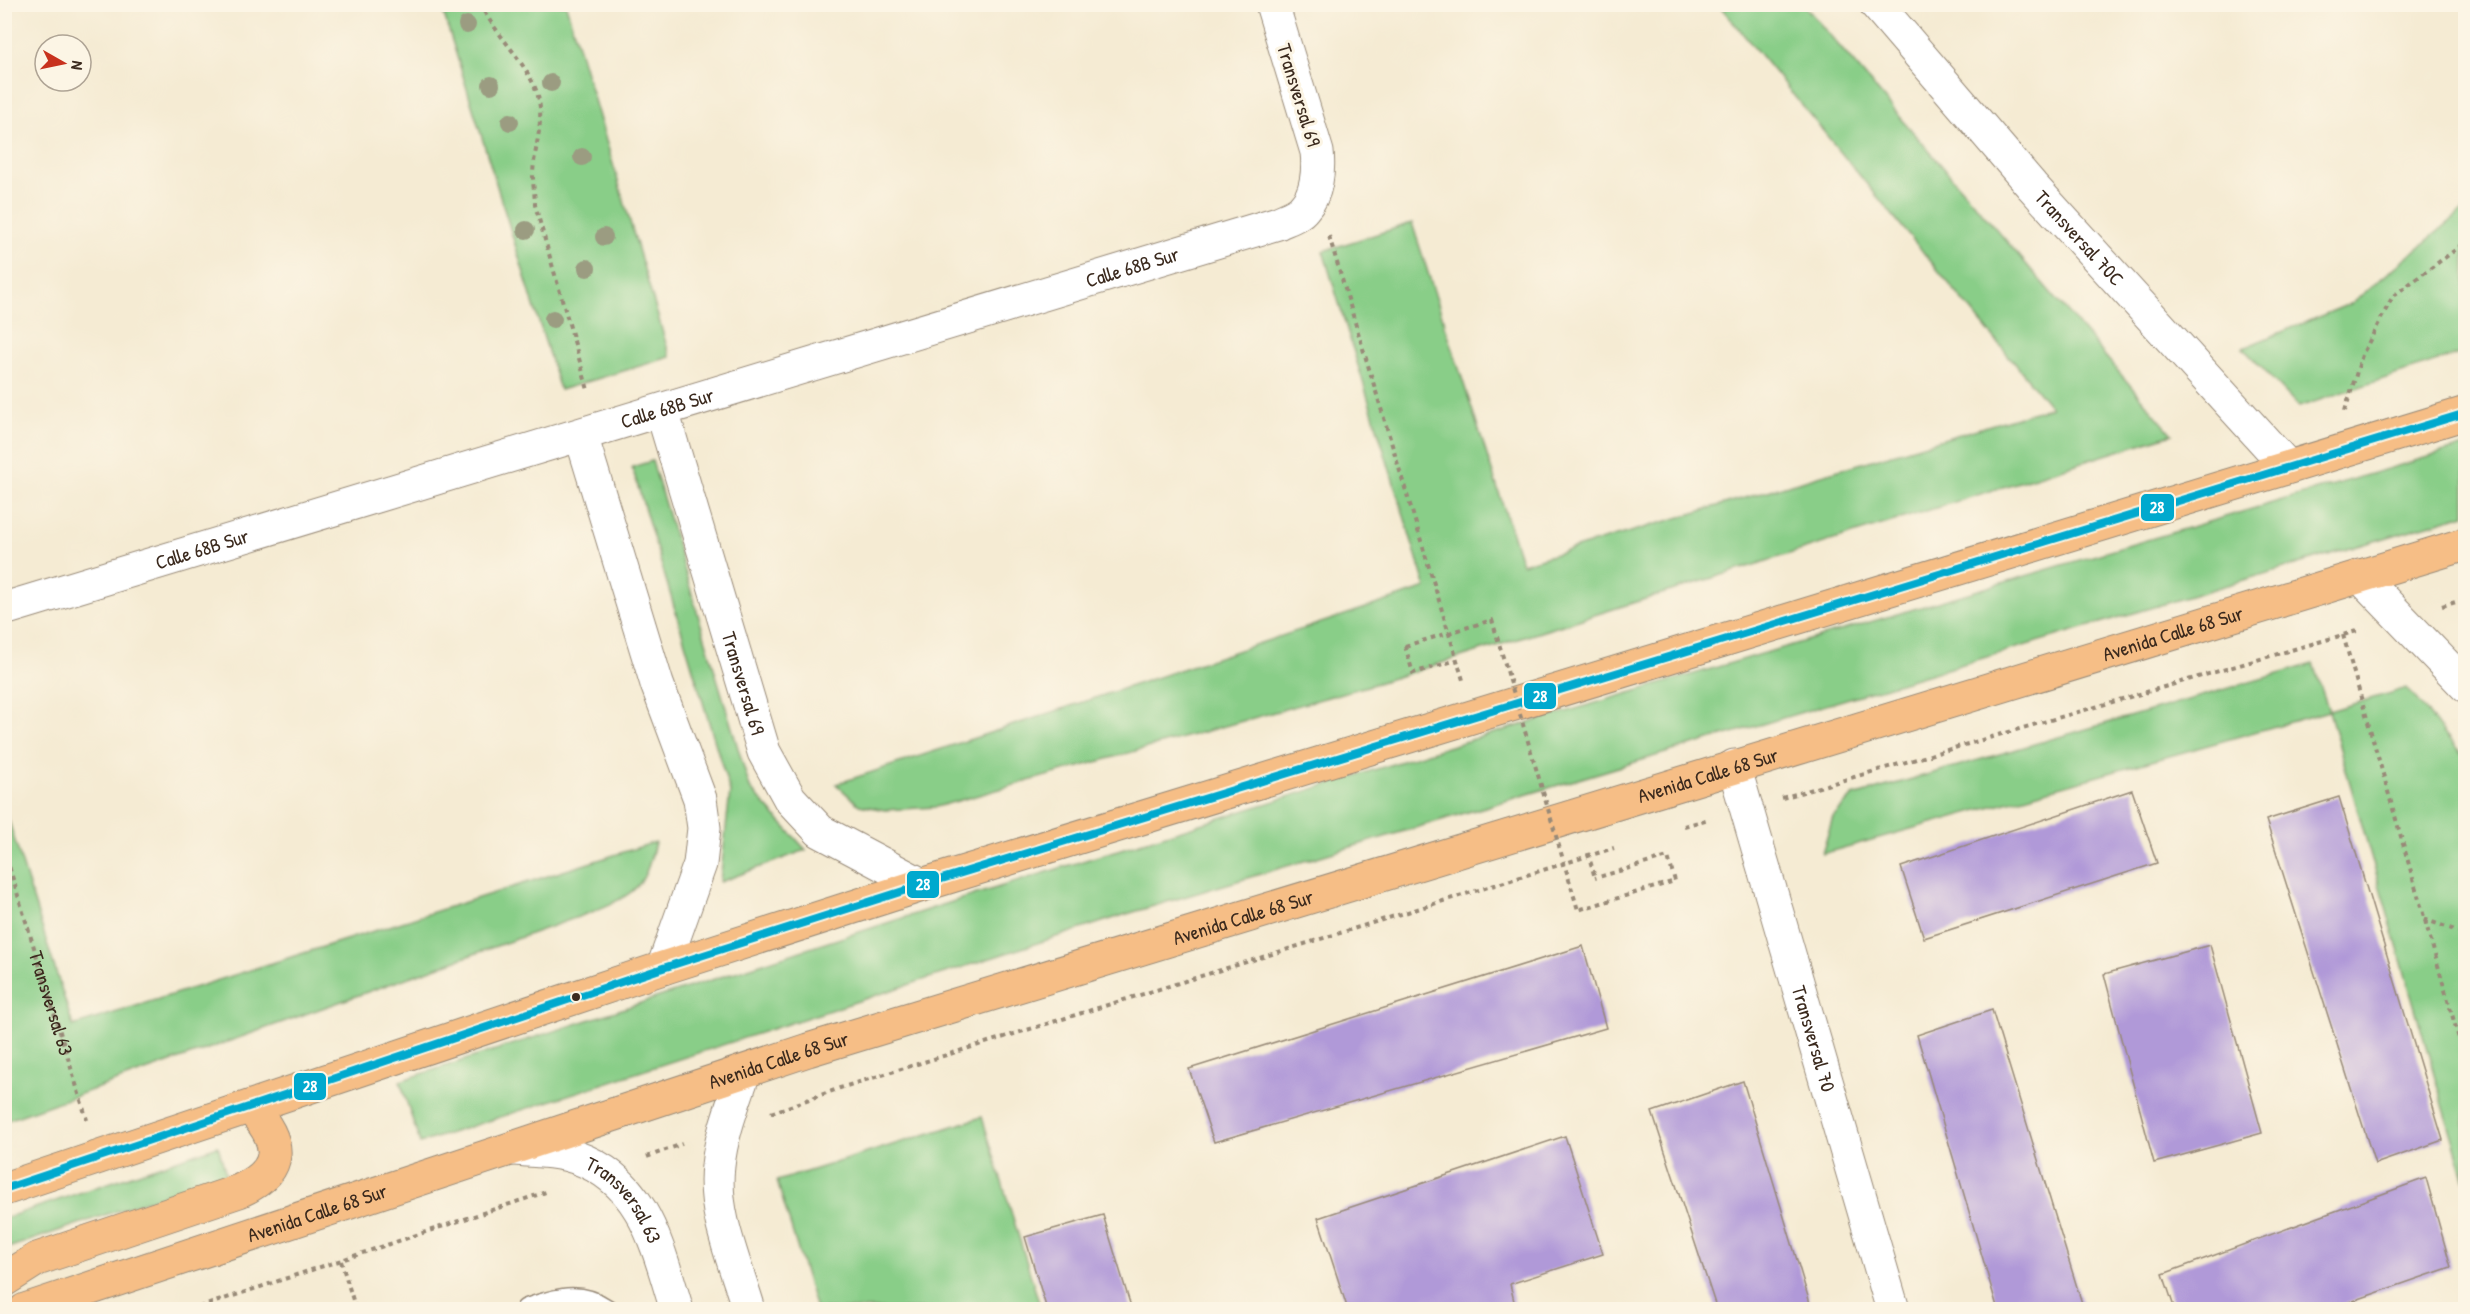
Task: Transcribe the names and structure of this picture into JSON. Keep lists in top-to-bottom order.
{
  "streets": {
    "main road": ["Avenida Calle 68 Sur"],
    "street": [
      "Transversal 69",
      "Transversal 70C",
      "Calle 68B Sur",
      "Transversal 63",
      "Transversal 70"
    ]
  },
  "crossings": [
    ["Transversal 69", "Calle 68B Sur"],
    ["Avenida Calle 68 Sur", "Transversal 63"],
    ["Avenida Calle 68 Sur", "Transversal 70"]
  ],
  "lines": ["transit line 28"],
  "north": "right"
}
